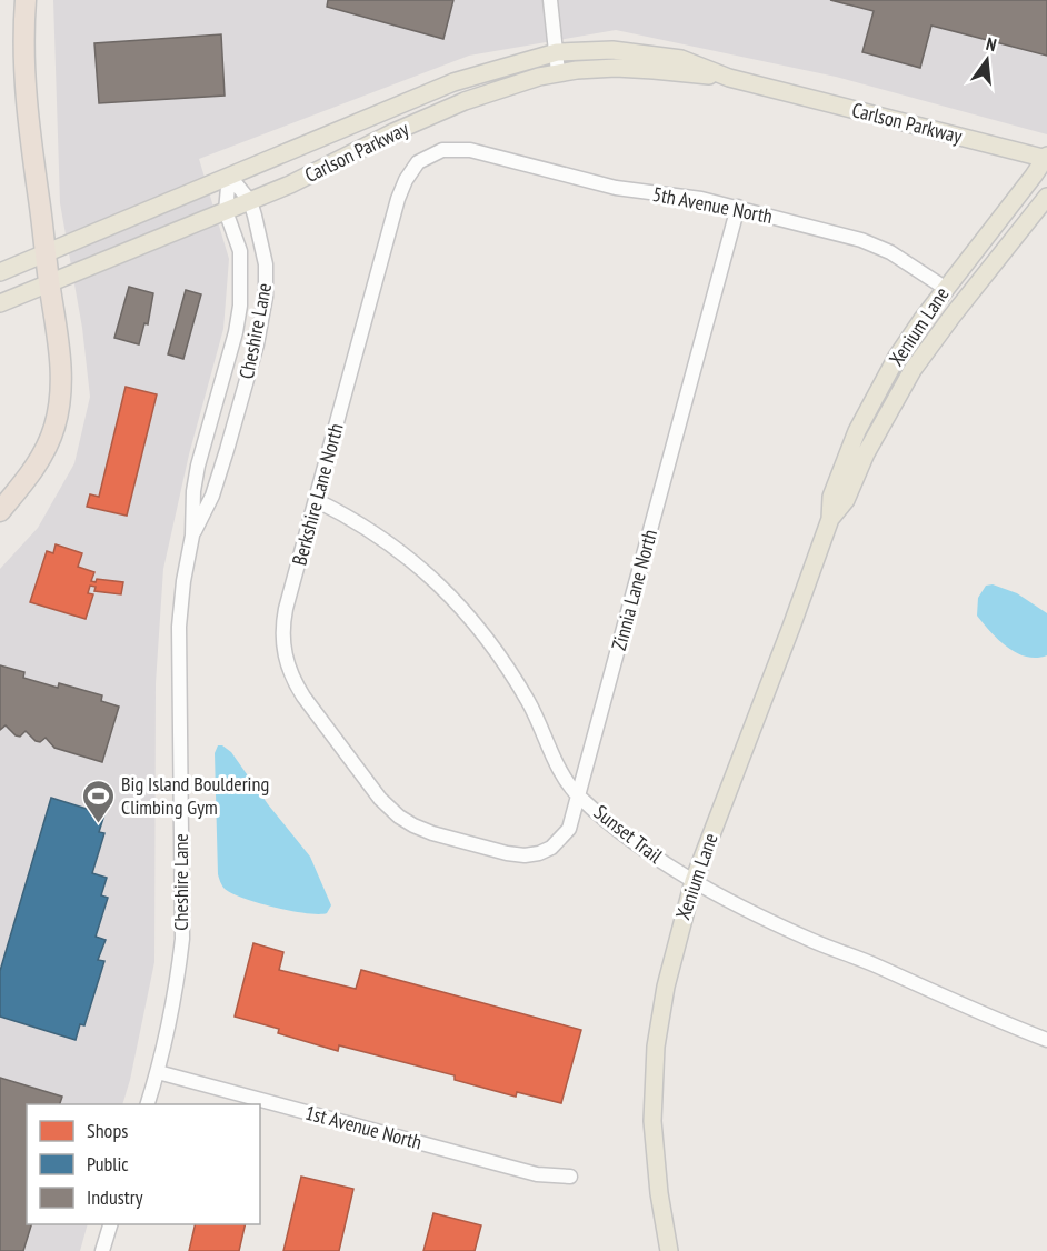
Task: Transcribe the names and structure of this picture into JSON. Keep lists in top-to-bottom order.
{
  "streets": {
    "main road": ["Carlson Parkway", "Xenium Lane"],
    "street": [
      "5th Avenue North",
      "Cheshire Lane",
      "Berkshire Lane North",
      "Zinnia Lane North",
      "Sunset Trail",
      "1st Avenue North"
    ]
  },
  "crossings": [
    ["Carlson Parkway", "Xenium Lane"],
    ["Carlson Parkway", "Cheshire Lane"],
    ["5th Avenue North", "Xenium Lane"],
    ["5th Avenue North", "Berkshire Lane North"],
    ["5th Avenue North", "Zinnia Lane North"],
    ["Xenium Lane", "Sunset Trail"],
    ["Cheshire Lane", "1st Avenue North"],
    ["Berkshire Lane North", "Zinnia Lane North"],
    ["Berkshire Lane North", "Sunset Trail"],
    ["Zinnia Lane North", "Sunset Trail"]
  ],
  "places": {
    "sports": ["Big Island Bouldering Climbing Gym"]
  },
  "legend": ["Shops", "Public", "Industry"],
  "north": "top"
}
